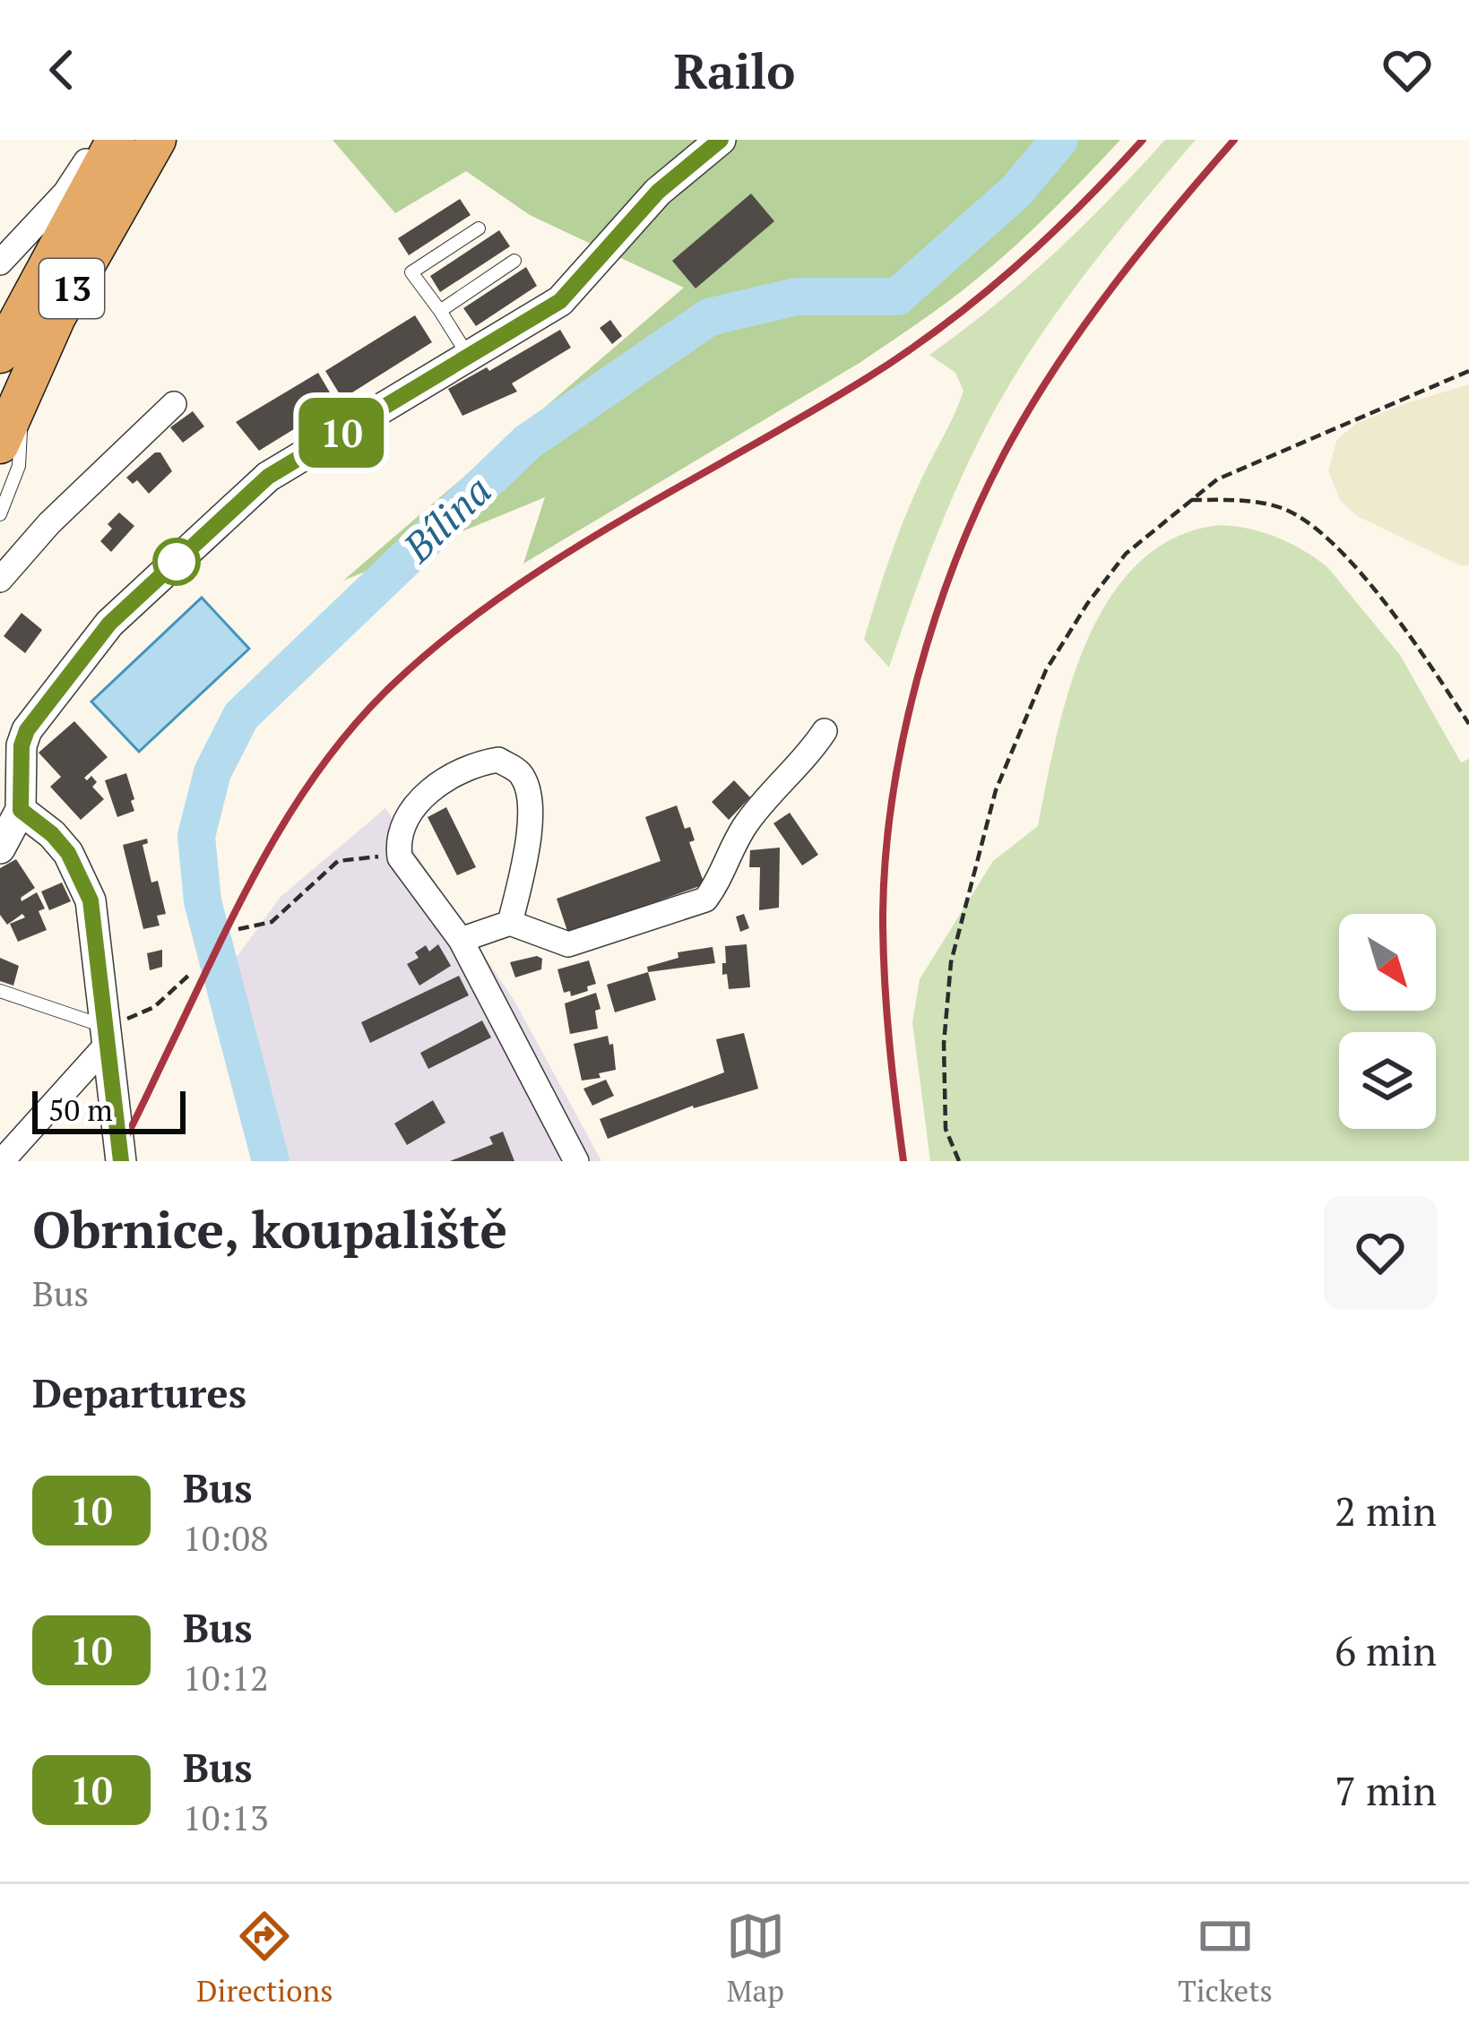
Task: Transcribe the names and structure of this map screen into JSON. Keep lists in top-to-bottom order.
{
  "streets": {
    "highway": ["13"]
  },
  "water": ["Bílina"],
  "lines": ["bus line 10"],
  "scale_bar": "50 m",
  "north": "bottom right",
  "page": {
    "header": "Railo",
    "on_map": "10",
    "scale": "50 m",
    "heading": [
      ["Obrnice, koupaliště", "Bus"],
      "Departures"
    ],
    "list": [
      {
        "mark": "10",
        "name": "Bus",
        "note": "10:08",
        "value": "2 min"
      },
      {
        "mark": "10",
        "name": "Bus",
        "note": "10:12",
        "value": "6 min"
      },
      {
        "mark": "10",
        "name": "Bus",
        "note": "10:13",
        "value": "7 min"
      }
    ],
    "tabs": ["Directions", "Map", "Tickets"]
  }
}
